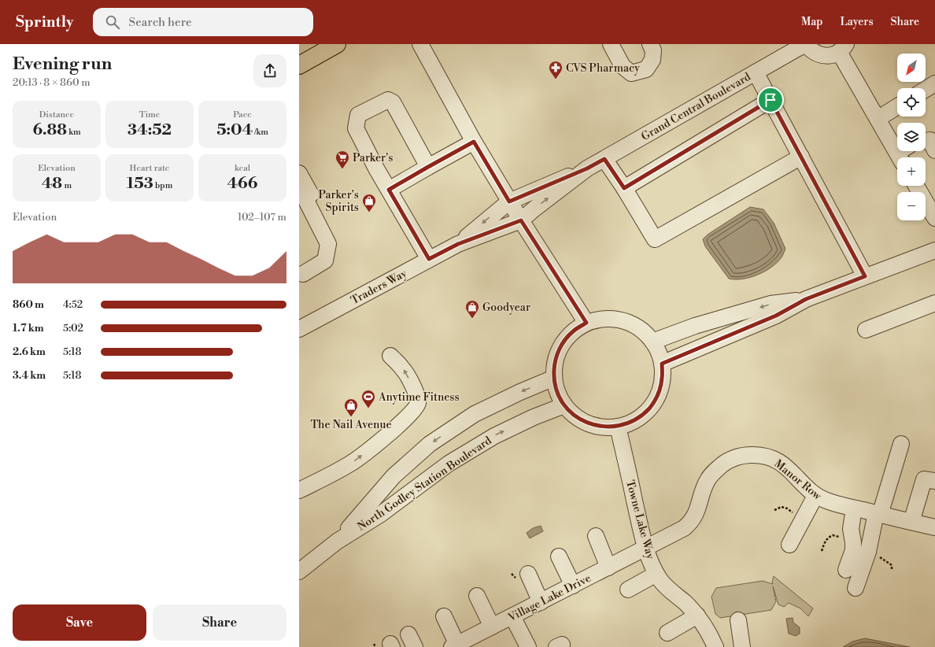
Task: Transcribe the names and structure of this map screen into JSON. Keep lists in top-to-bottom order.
{
  "streets": {
    "street": [
      "Grand Central Boulevard",
      "Traders Way",
      "Manor Row",
      "North Godley Station Boulevard",
      "Towne Lake Way",
      "Village Lake Drive"
    ]
  },
  "crossings": [
    ["Grand Central Boulevard", "Traders Way"],
    ["Manor Row", "Towne Lake Way"],
    ["Manor Row", "Village Lake Drive"],
    ["North Godley Station Boulevard", "Towne Lake Way"],
    ["Towne Lake Way", "Village Lake Drive"]
  ],
  "places": {
    "pharmacy": ["CVS Pharmacy"],
    "supermarket": ["Parker's"],
    "shop": ["Parker's Spirits", "Goodyear", "The Nail Avenue"],
    "sports": ["Anytime Fitness"]
  },
  "north": "bottom left",
  "page": {
    "header": "Sprintly",
    "search": "Search here",
    "nav": ["Map", "Layers", "Share"],
    "heading": ["Evening run", "20:13 · 8 × 860 m"],
    "map_buttons": ["+", "−"],
    "stats": [
      ["Distance", "6.88 km"],
      ["Time", "34:52"],
      ["Pace", "5:04 /km"],
      ["Elevation", "48 m"],
      ["Heart rate", "153 bpm"],
      ["kcal", "466"]
    ],
    "chart": ["Elevation", "102–107 m"],
    "list": [
      {
        "name": "860 m",
        "note": "4:52"
      },
      {
        "name": "1.7 km",
        "note": "5:02"
      },
      {
        "name": "2.6 km",
        "note": "5:18"
      },
      {
        "name": "3.4 km",
        "note": "5:18"
      }
    ],
    "buttons": ["Save", "Share"]
  }
}
